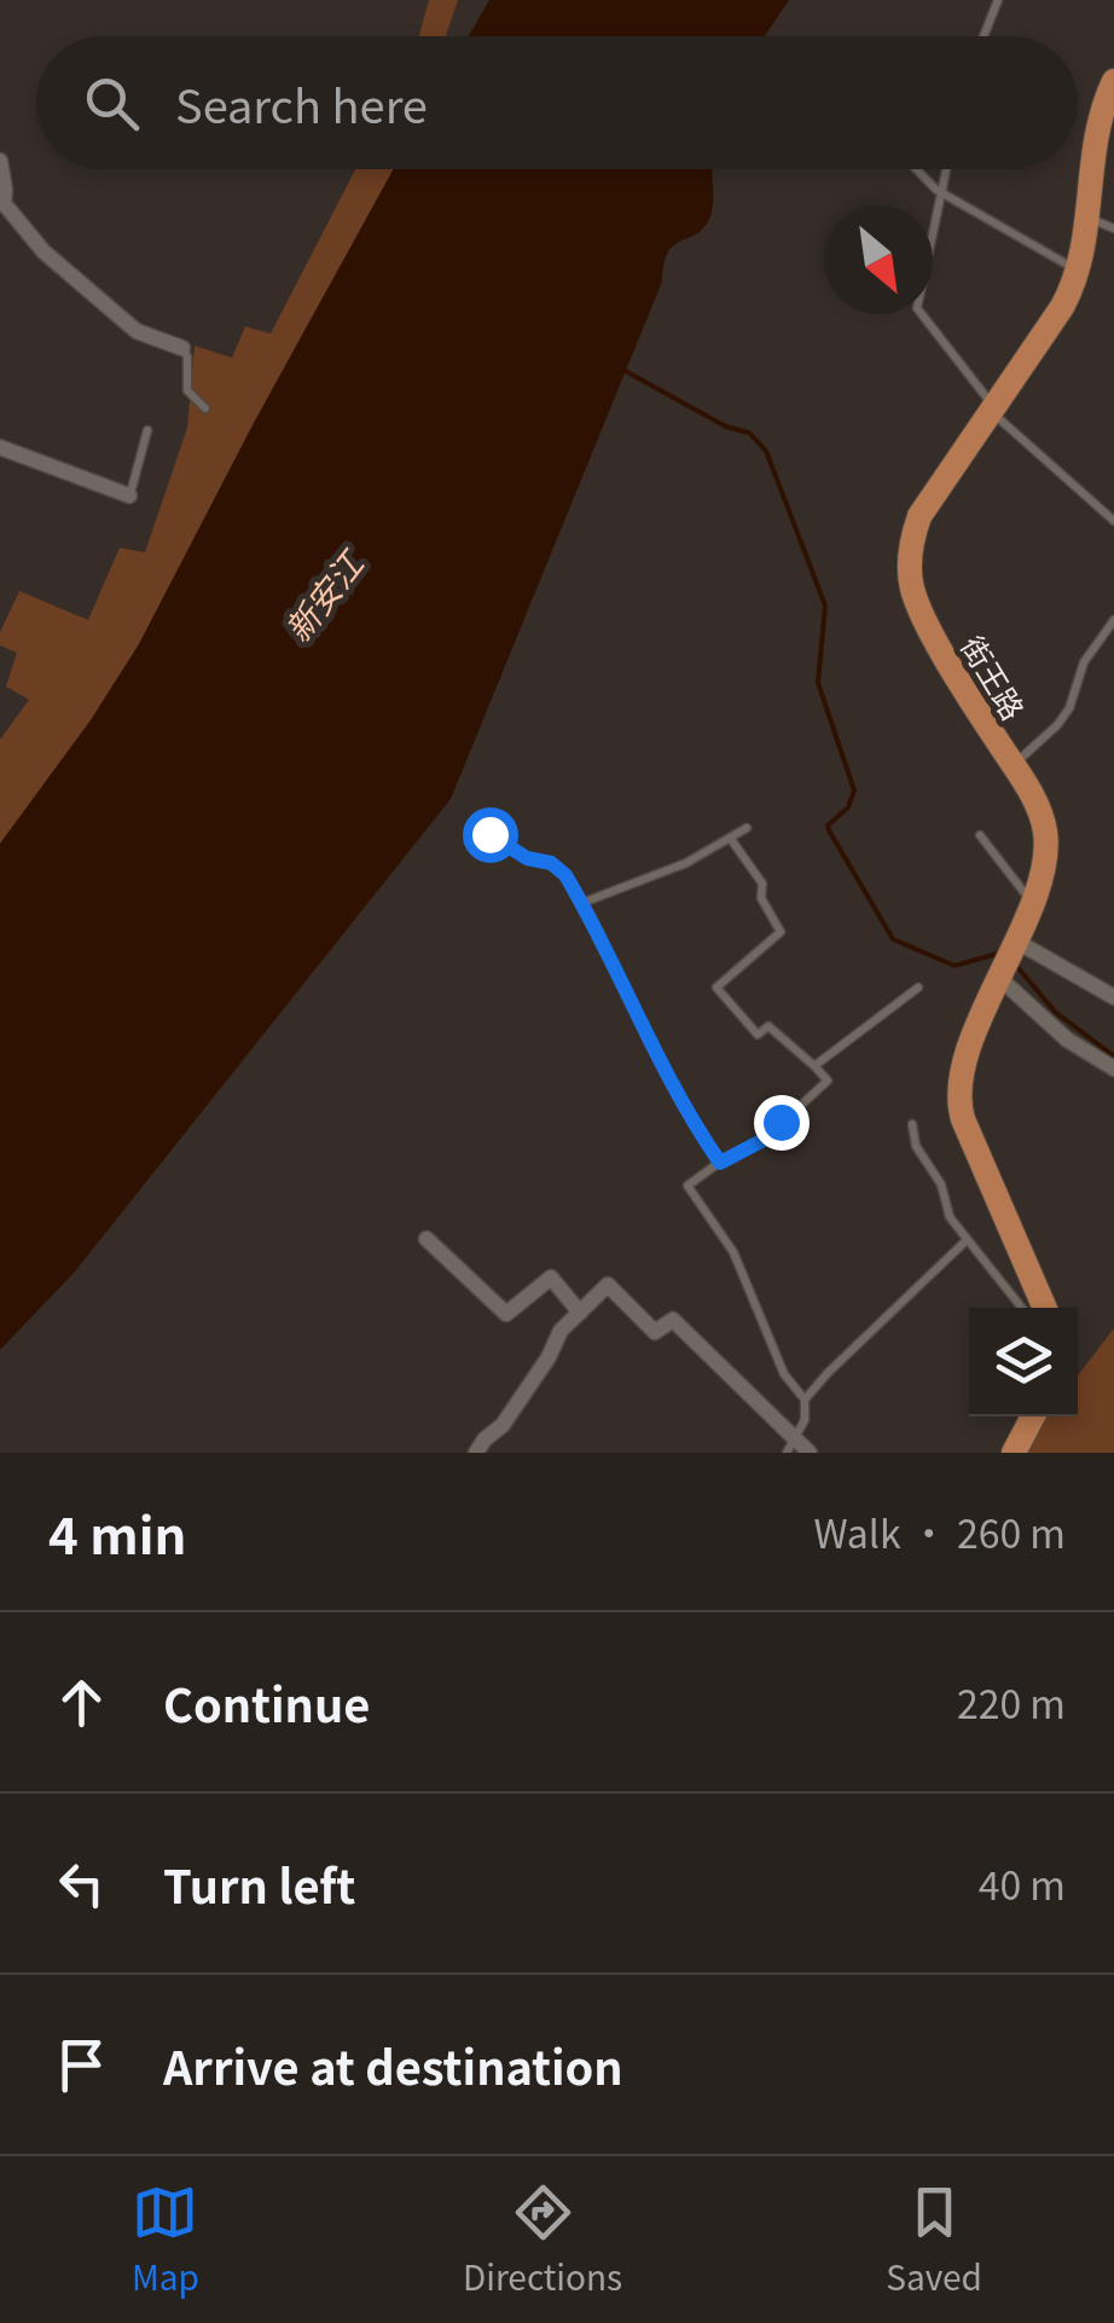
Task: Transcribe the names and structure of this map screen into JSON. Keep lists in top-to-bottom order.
{
  "streets": {
    "main road": ["街王路"]
  },
  "water": ["新安江"],
  "north": "bottom right",
  "page": {
    "search": "Search here",
    "heading": ["4 min", "Walk · 260 m"],
    "list": [
      ["Continue", "220 m"],
      ["Turn left", "40 m"],
      "Arrive at destination"
    ],
    "nav": ["Map", "Directions", "Saved"]
  }
}
